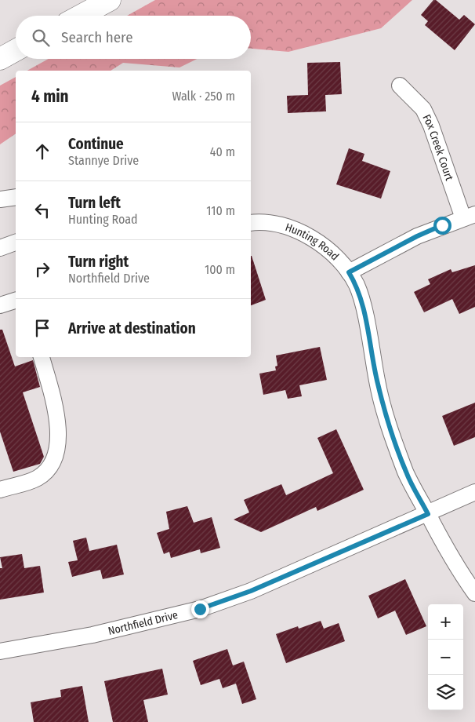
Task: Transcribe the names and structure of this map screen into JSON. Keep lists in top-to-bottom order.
{
  "streets": {
    "street": ["Fox Creek Court", "Hunting Road", "Northfield Drive"]
  },
  "crossings": [
    ["Hunting Road", "Northfield Drive"]
  ],
  "page": {
    "search": "Search here",
    "heading": ["4 min", "Walk · 250 m"],
    "list": [
      ["Continue", "Stannye Drive", "40 m"],
      ["Turn left", "Hunting Road", "110 m"],
      ["Turn right", "Northfield Drive", "100 m"],
      "Arrive at destination"
    ],
    "map_buttons": ["+", "−"]
  }
}
